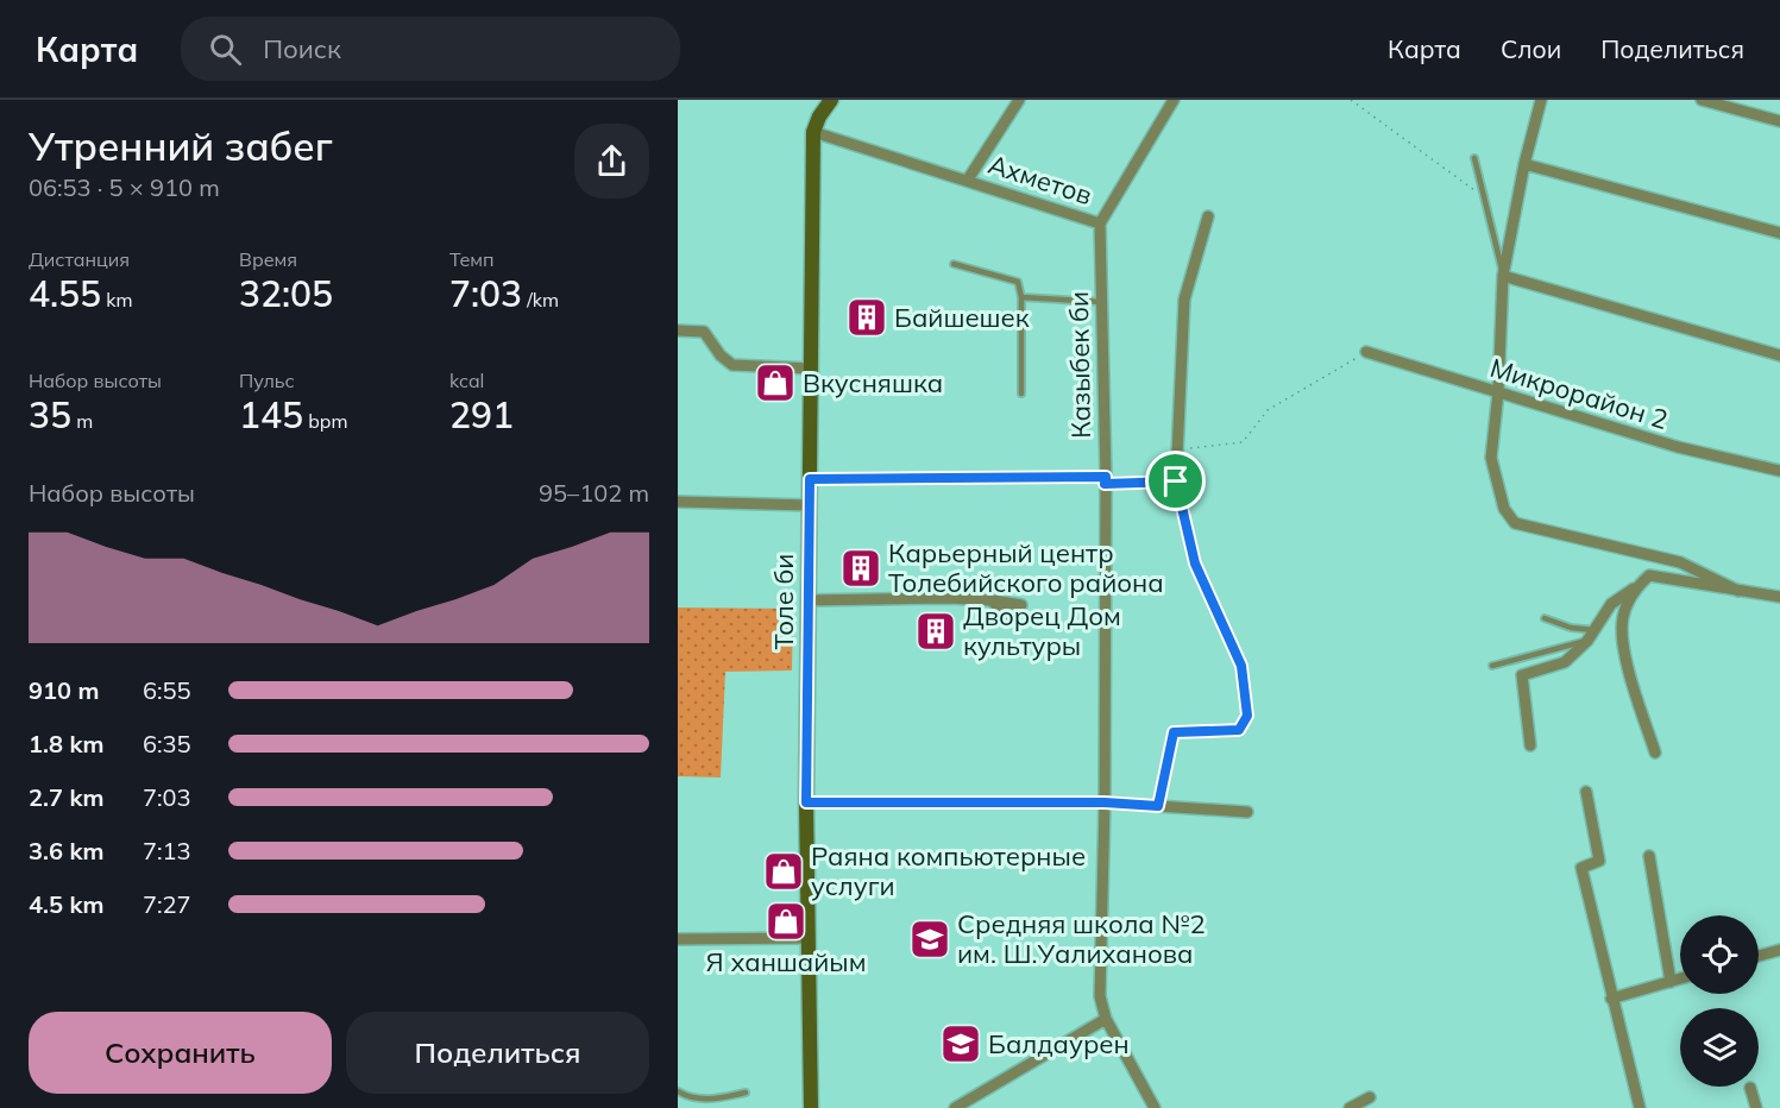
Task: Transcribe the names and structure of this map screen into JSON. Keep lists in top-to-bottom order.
{
  "streets": {
    "main road": ["Толе би"],
    "street": ["Ахметов", "Казыбек би", "Микрорайон 2"]
  },
  "crossings": [
    ["Ахметов", "Казыбек би"],
    ["Ахметов", "Толе би"]
  ],
  "places": {
    "building": ["Байшешек", "Карьерный центр Толебийского района", "Дворец Дом культуры"],
    "shop": ["Вкусняшка", "Раяна компьютерные услуги", "Я ханшайым"],
    "school or university": ["Средняя школа №2 им. Ш.Уалиханова", "Балдаурен"]
  },
  "page": {
    "header": "Карта",
    "search": "Поиск",
    "nav": ["Карта", "Слои", "Поделиться"],
    "heading": ["Утренний забег", "06:53 · 5 × 910 m"],
    "stats": [
      ["Дистанция", "4.55 km"],
      ["Время", "32:05"],
      ["Темп", "7:03 /km"],
      ["Набор высоты", "35 m"],
      ["Пульс", "145 bpm"],
      ["kcal", "291"]
    ],
    "chart": ["Набор высоты", "95–102 m"],
    "list": [
      {
        "name": "910 m",
        "note": "6:55"
      },
      {
        "name": "1.8 km",
        "note": "6:35"
      },
      {
        "name": "2.7 km",
        "note": "7:03"
      },
      {
        "name": "3.6 km",
        "note": "7:13"
      },
      {
        "name": "4.5 km",
        "note": "7:27"
      }
    ],
    "buttons": ["Сохранить", "Поделиться"]
  }
}
